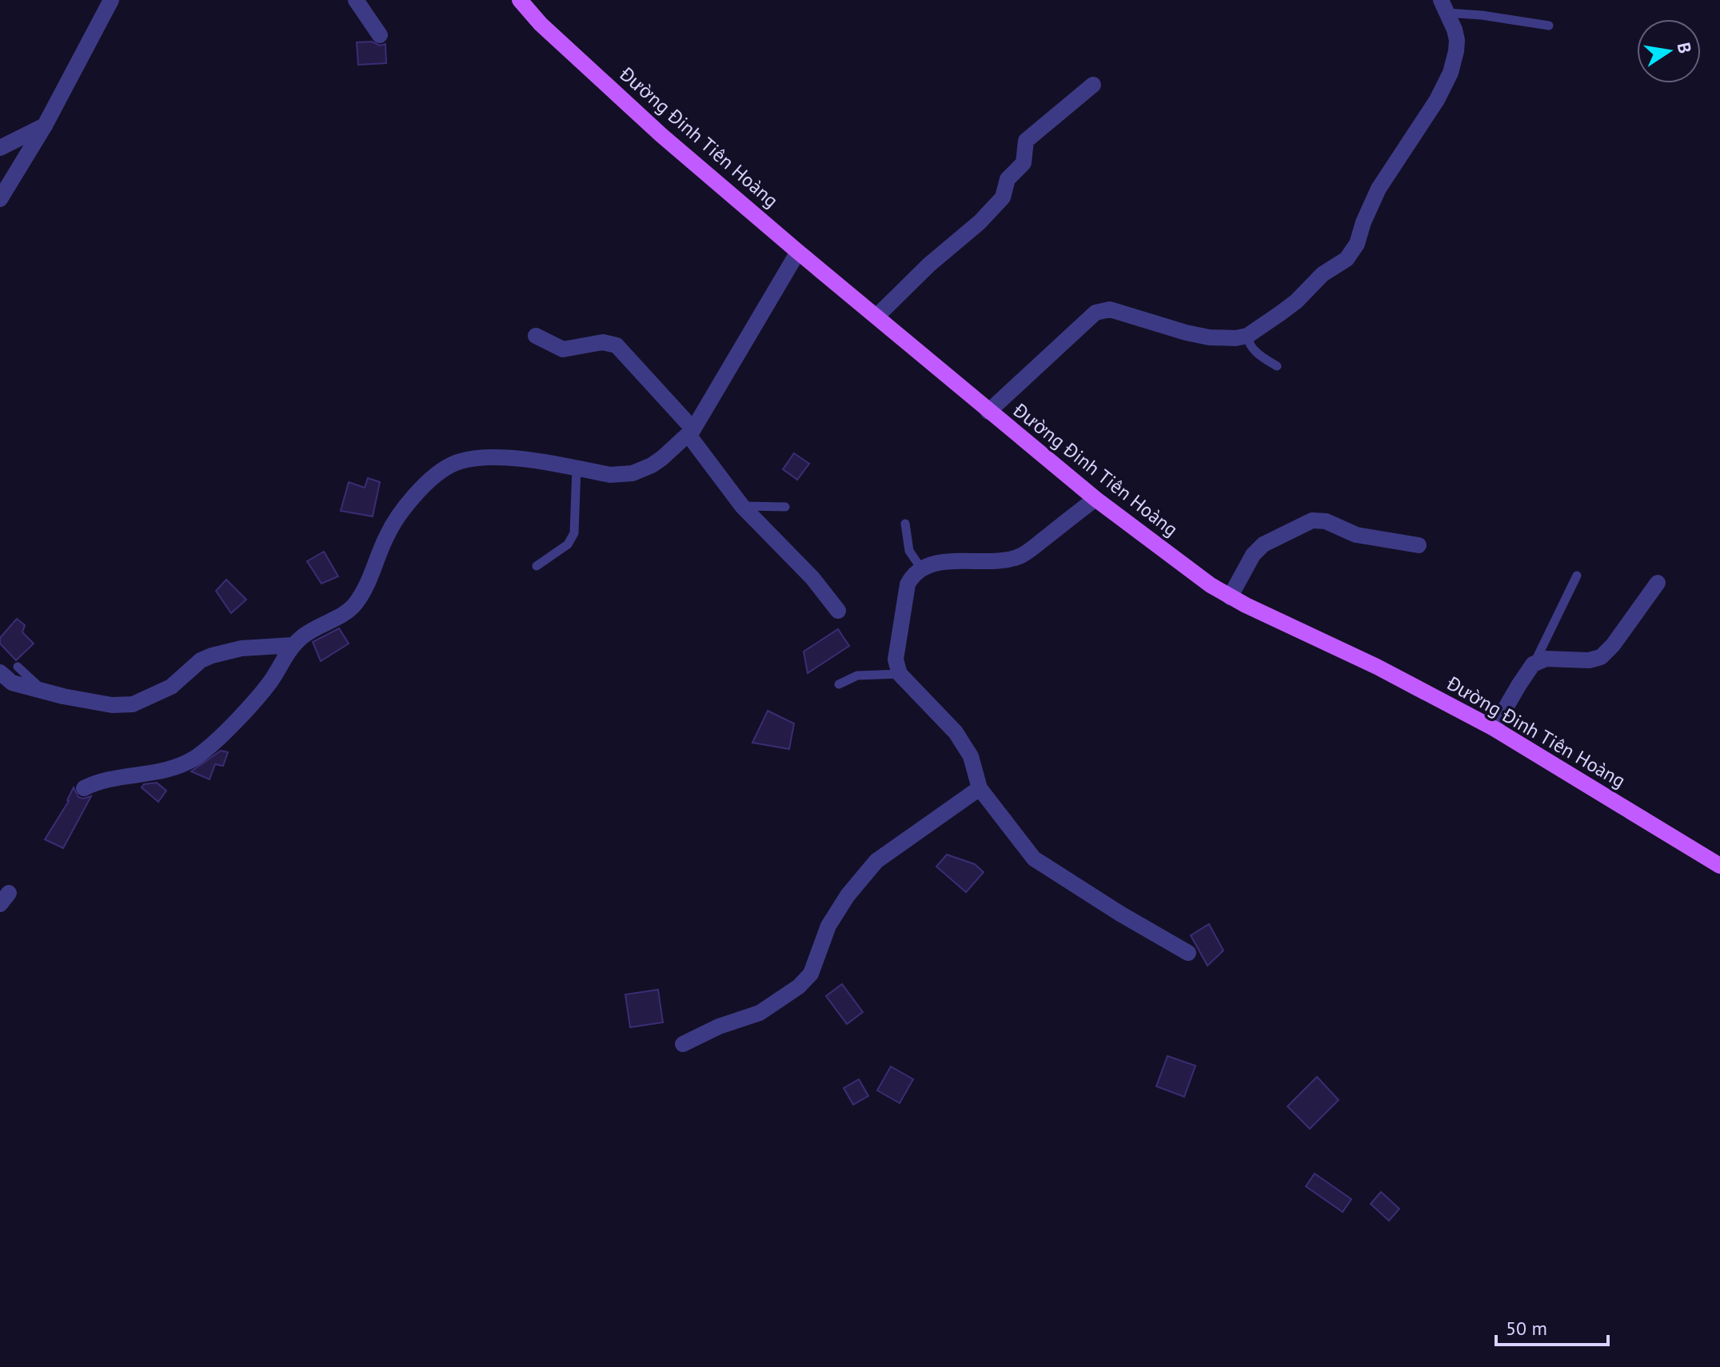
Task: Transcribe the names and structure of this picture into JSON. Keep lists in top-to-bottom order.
{
  "streets": {
    "main road": ["Đường Đinh Tiên Hoàng"]
  },
  "scale_bar": "50 m",
  "north": "right"
}
